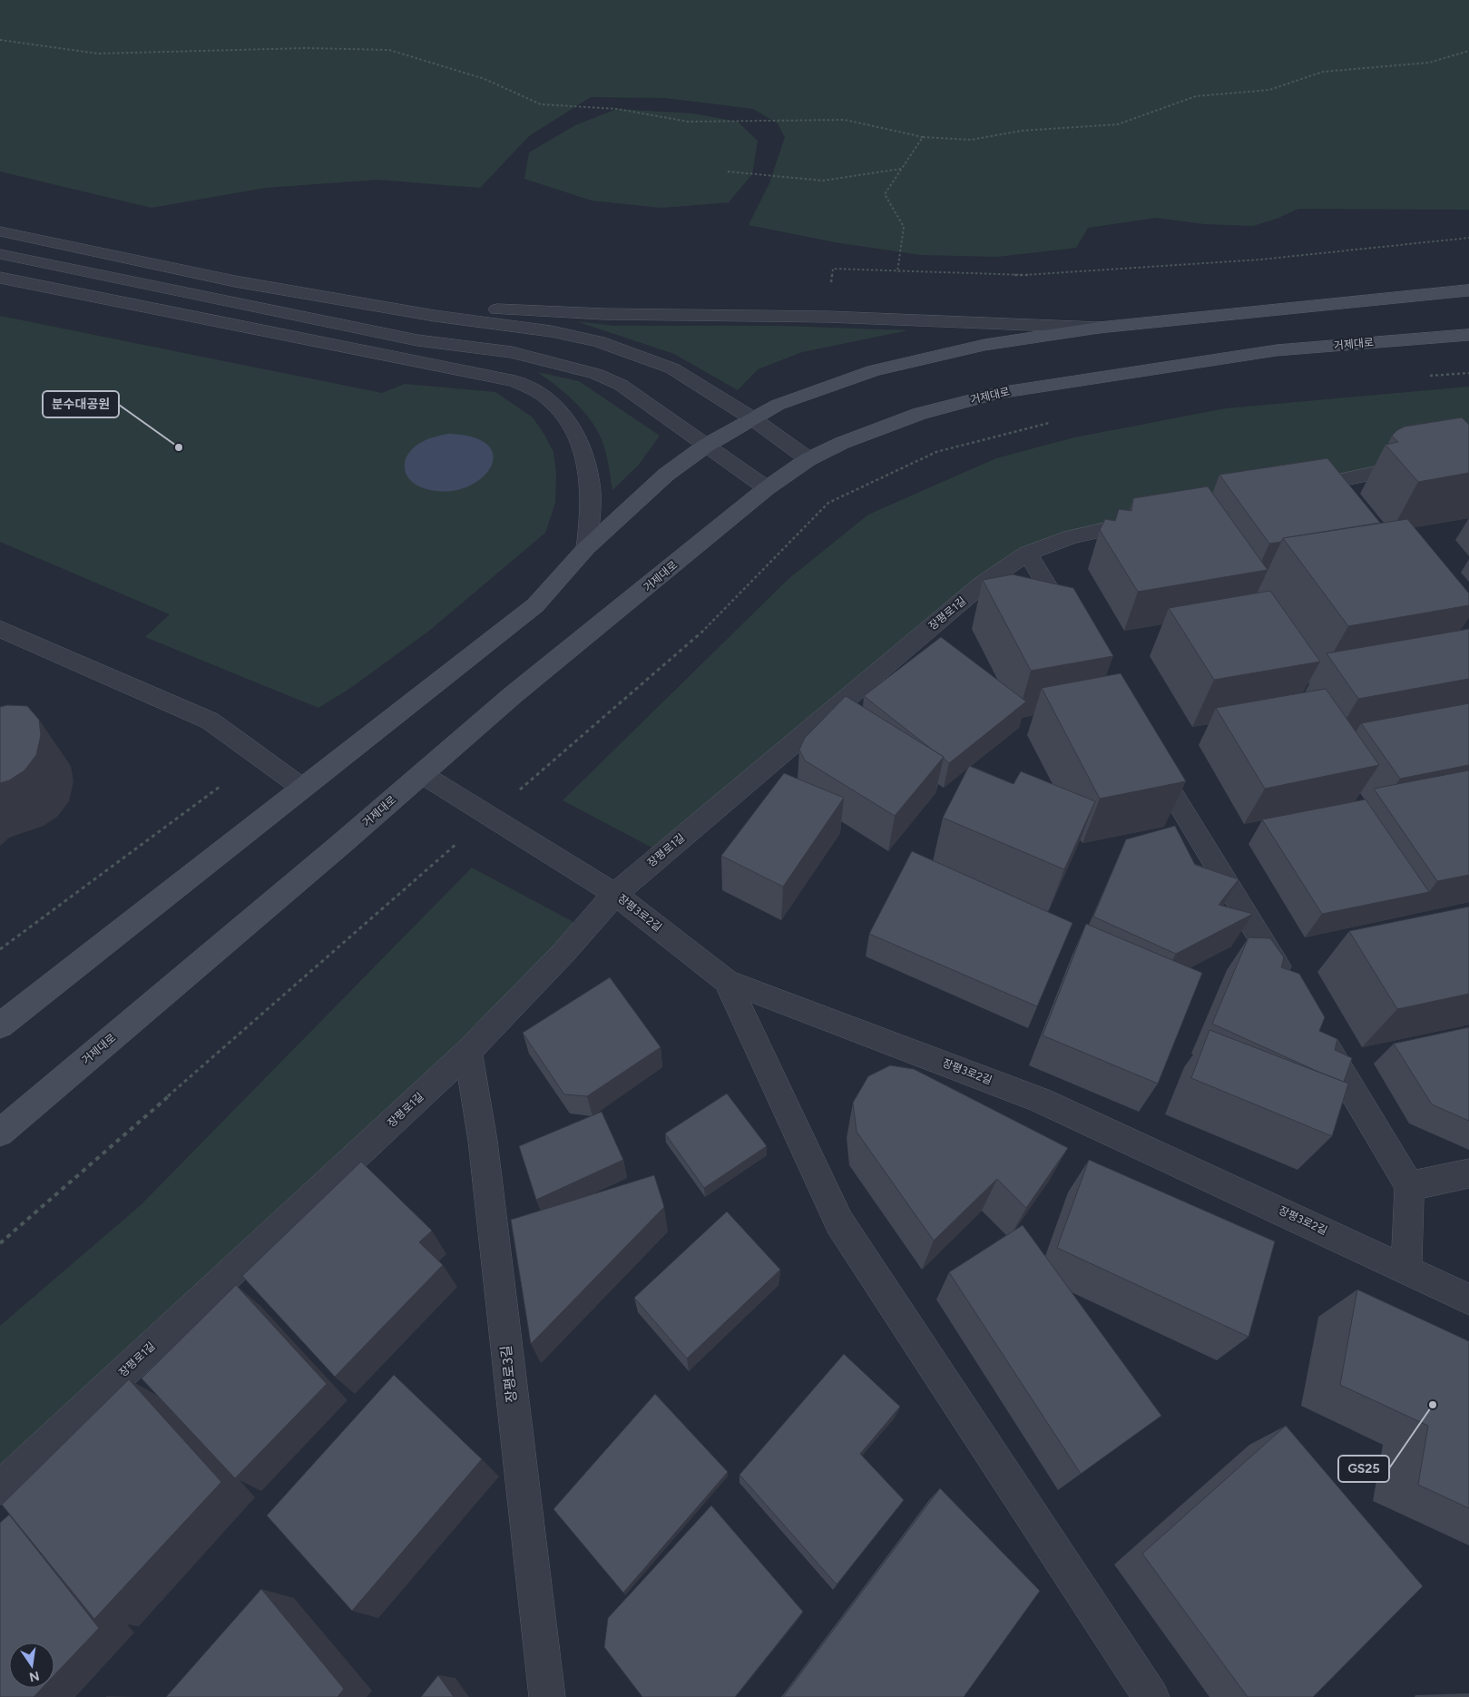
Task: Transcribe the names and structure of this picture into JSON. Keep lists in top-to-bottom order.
{
  "streets": {
    "main road": ["거제대로"],
    "street": ["장평로1길", "장평3로2길", "장평로3길"]
  },
  "crossings": [
    ["거제대로", "장평3로2길"],
    ["장평로1길", "장평3로2길"],
    ["장평로1길", "장평로3길"]
  ],
  "places": ["분수대공원", "GS25"],
  "north": "bottom"
}
